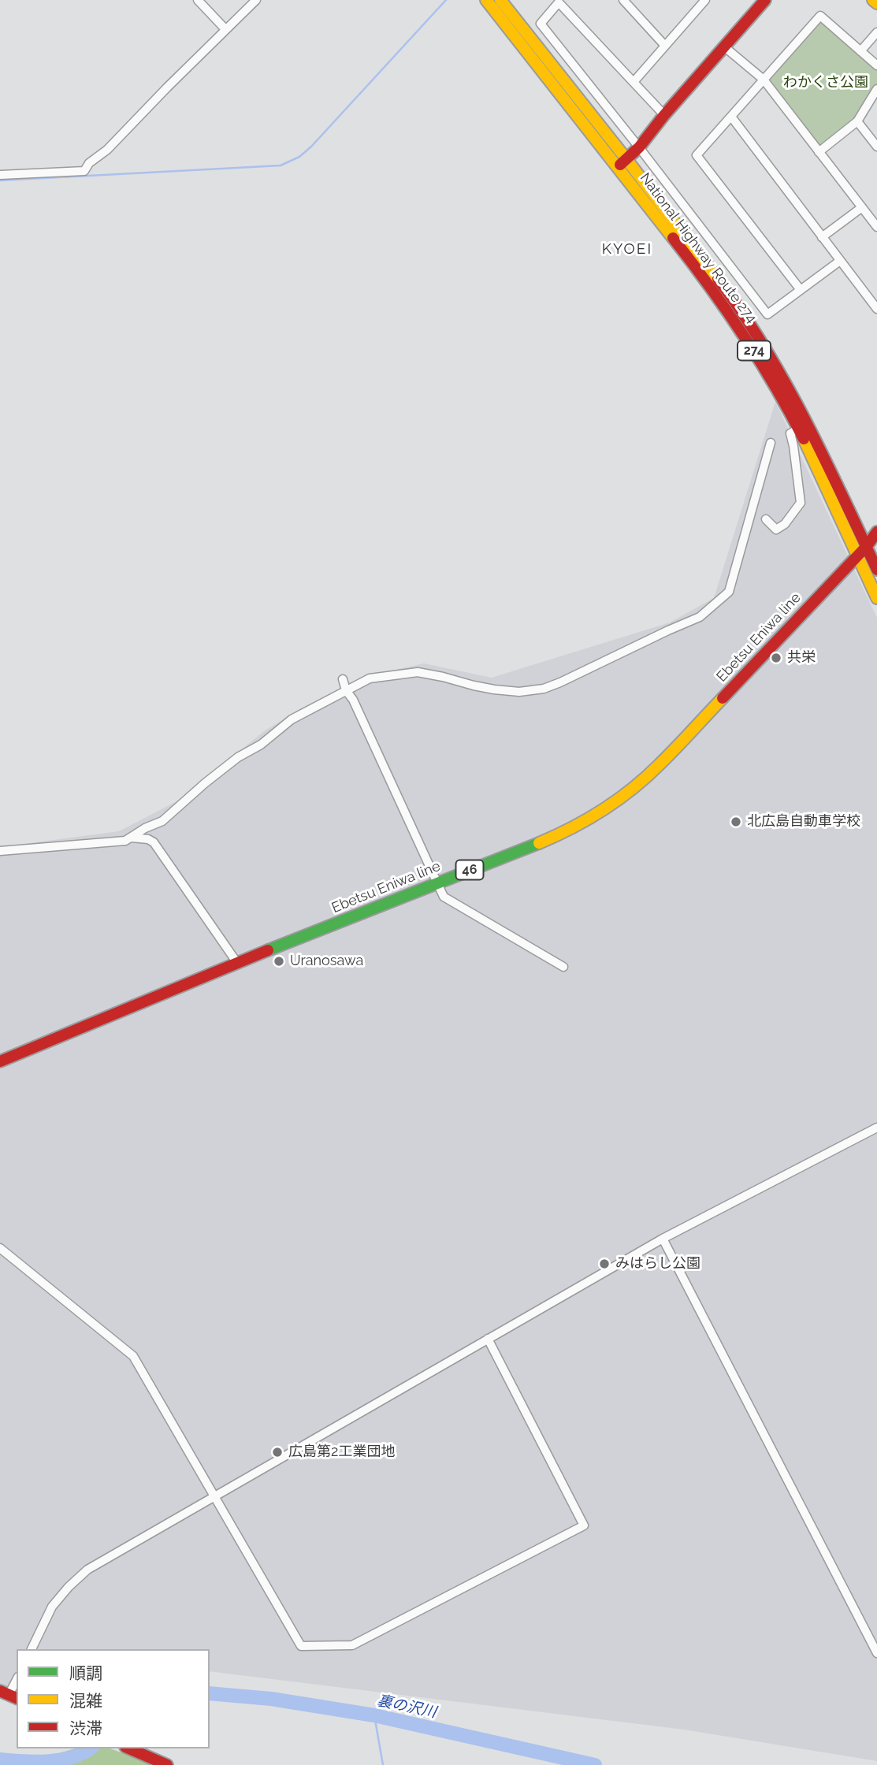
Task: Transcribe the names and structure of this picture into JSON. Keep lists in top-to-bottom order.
{
  "streets": {
    "main road": [
      "National Highway Route 274",
      "274",
      "Ebetsu Eniwa line",
      "46"
    ]
  },
  "crossings": [
    ["National Highway Route 274", "Ebetsu Eniwa line"]
  ],
  "districts": ["KYOEI"],
  "water": ["裏の沢川"],
  "parks": ["わかくさ公園"],
  "places": [
    "共栄",
    "北広島自動車学校",
    "Uranosawa",
    "みはらし公園",
    "広島第2工業団地"
  ],
  "legend": ["順調", "混雑", "渋滞"]
}
